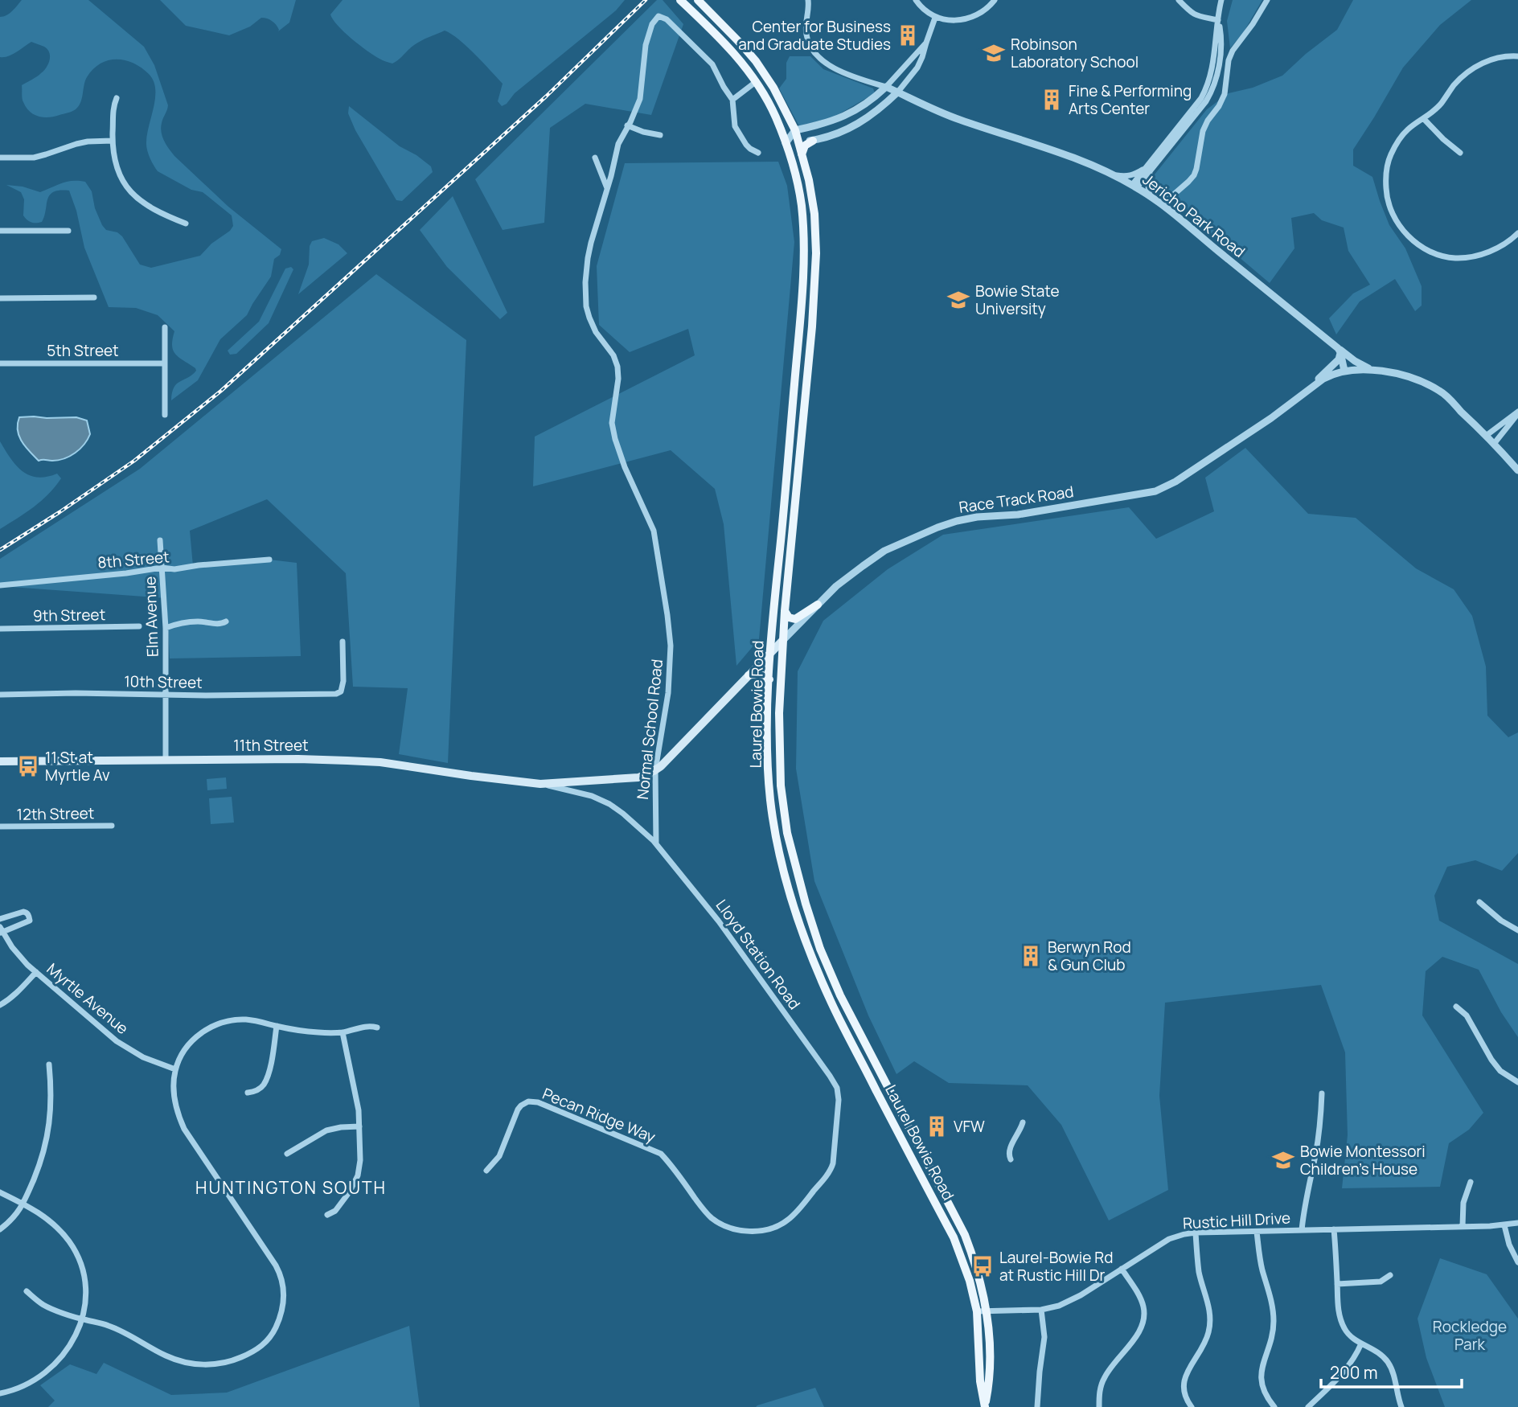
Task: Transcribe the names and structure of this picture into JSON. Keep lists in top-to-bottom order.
{
  "streets": {
    "main road": ["Race Track Road", "Laurel Bowie Road", "11th Street"],
    "street": [
      "Jericho Park Road",
      "5th Street",
      "8th Street",
      "9th Street",
      "Elm Avenue",
      "10th Street",
      "Normal School Road",
      "12th Street",
      "Lloyd Station Road",
      "Myrtle Avenue",
      "Pecan Ridge Way",
      "Rustic Hill Drive"
    ]
  },
  "crossings": [
    ["Jericho Park Road", "Race Track Road"],
    ["Race Track Road", "Laurel Bowie Road"],
    ["Race Track Road", "Normal School Road"],
    ["Race Track Road", "11th Street"],
    ["Race Track Road", "Lloyd Station Road"],
    ["8th Street", "Elm Avenue"],
    ["Elm Avenue", "10th Street"],
    ["Elm Avenue", "11th Street"],
    ["Laurel Bowie Road", "Rustic Hill Drive"],
    ["Normal School Road", "Lloyd Station Road"],
    ["11th Street", "Lloyd Station Road"],
    ["Lloyd Station Road", "Pecan Ridge Way"]
  ],
  "districts": ["HUNTINGTON SOUTH"],
  "parks": ["Rockledge Park"],
  "places": {
    "building": [
      "Center for Business and Graduate Studies",
      "Fine & Performing Arts Center",
      "Berwyn Rod & Gun Club",
      "VFW"
    ],
    "school or university": ["Robinson Laboratory School", "Bowie State University", "Bowie Montessori Children's House"],
    "bus stop": ["11 St at Myrtle Av", "Laurel-Bowie Rd at Rustic Hill Dr"]
  },
  "scale_bar": "200 m"
}
